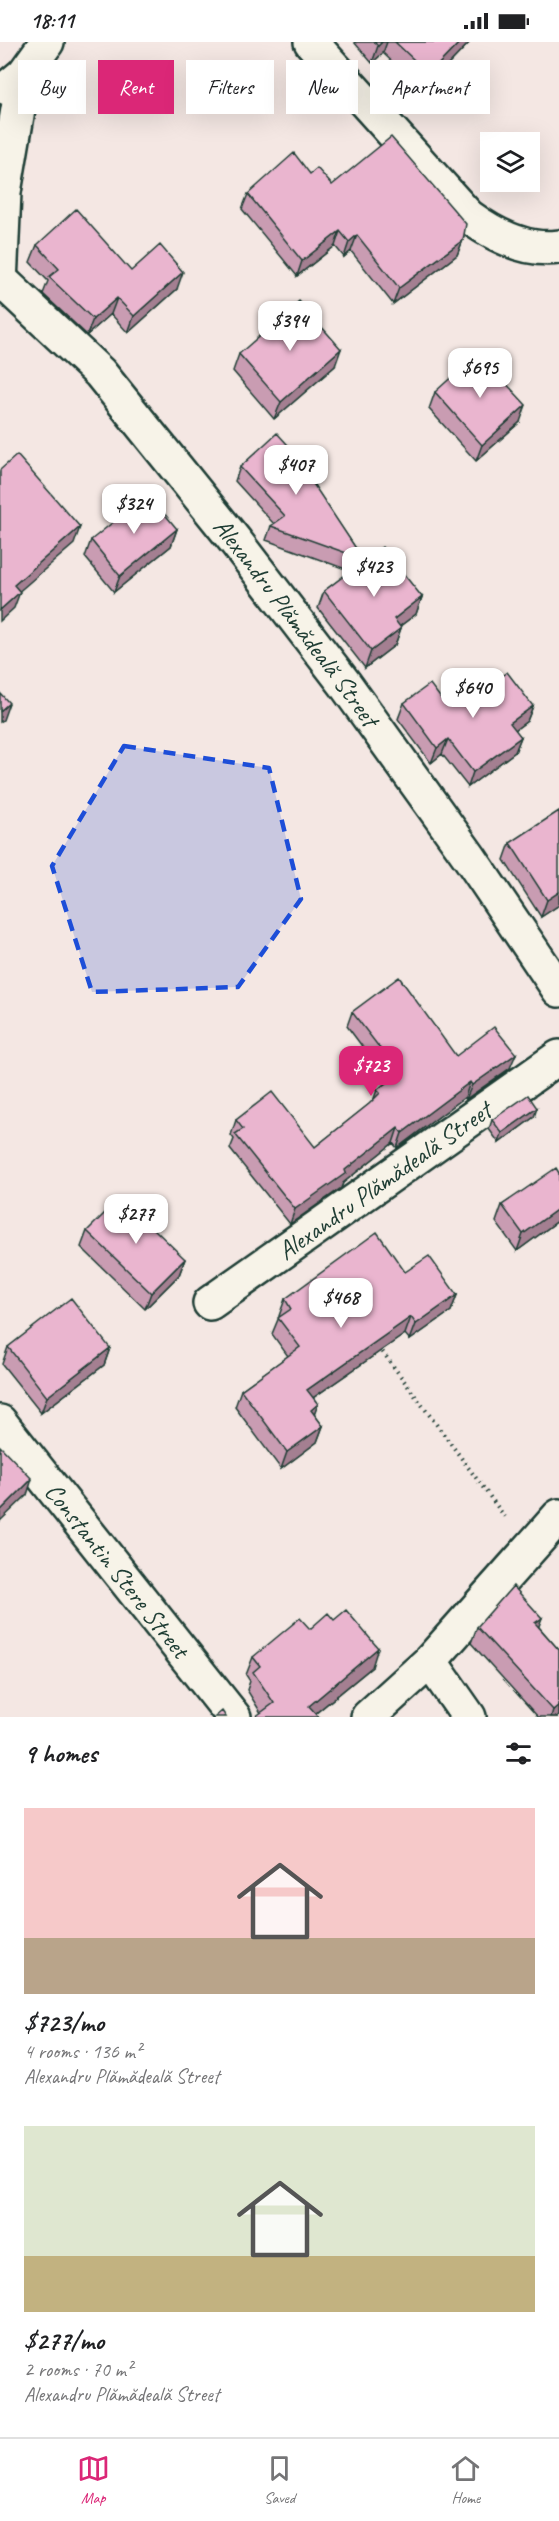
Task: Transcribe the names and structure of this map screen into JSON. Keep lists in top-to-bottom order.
{
  "streets": {
    "street": ["Alexandru Plămădeală Street", "Constantin Stere Street"]
  },
  "page": {
    "status": "18:11",
    "chip": [
      "Buy",
      "Rent",
      "Filters",
      "New",
      "Apartment"
    ],
    "price": [
      "$394",
      "$695",
      "$407",
      "$324",
      "$423",
      "$640",
      "$723",
      "$277",
      "$468"
    ],
    "heading": "9 homes",
    "list": [
      {
        "name": "$723/mo",
        "note": "4 rooms · 136 m² · Alexandru Plămădeală Street"
      },
      {
        "name": "$277/mo",
        "note": "2 rooms · 70 m² · Alexandru Plămădeală Street"
      }
    ],
    "tabs": ["Map", "Saved", "Home"]
  }
}
